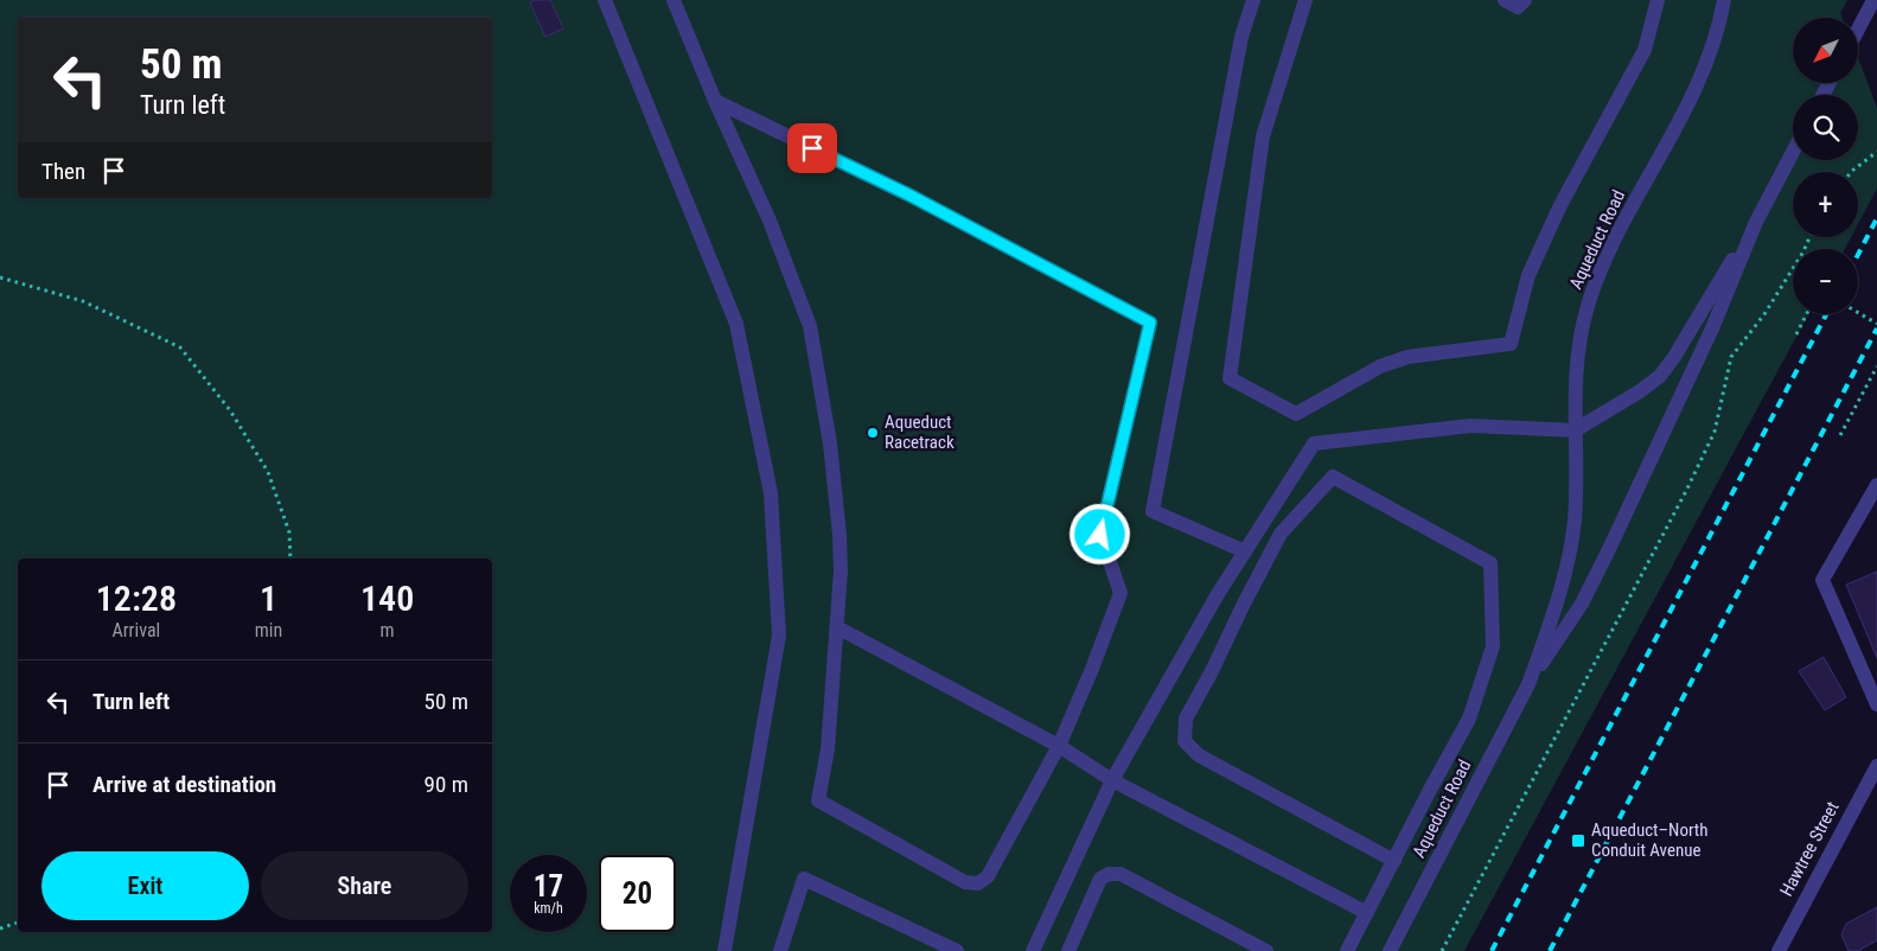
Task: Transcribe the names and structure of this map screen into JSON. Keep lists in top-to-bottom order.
{
  "streets": {
    "street": ["Aqueduct Road", "Hawtree Street"]
  },
  "places": {
    "other": ["Aqueduct Racetrack"],
    "transit": ["Aqueduct–North Conduit Avenue"]
  },
  "north": "bottom left",
  "page": {
    "map_buttons": ["+", "−"],
    "turn": ["50 m", "Turn left"],
    "then": "Then",
    "eta": [
      "12:28",
      "Arrival",
      "1",
      "min",
      "140",
      "m"
    ],
    "list": [
      {
        "name": "Turn left",
        "value": "50 m"
      },
      {
        "name": "Arrive at destination",
        "value": "90 m"
      }
    ],
    "buttons": ["Exit", "Share"],
    "speed": "17 km/h",
    "limit": "20"
  }
}
